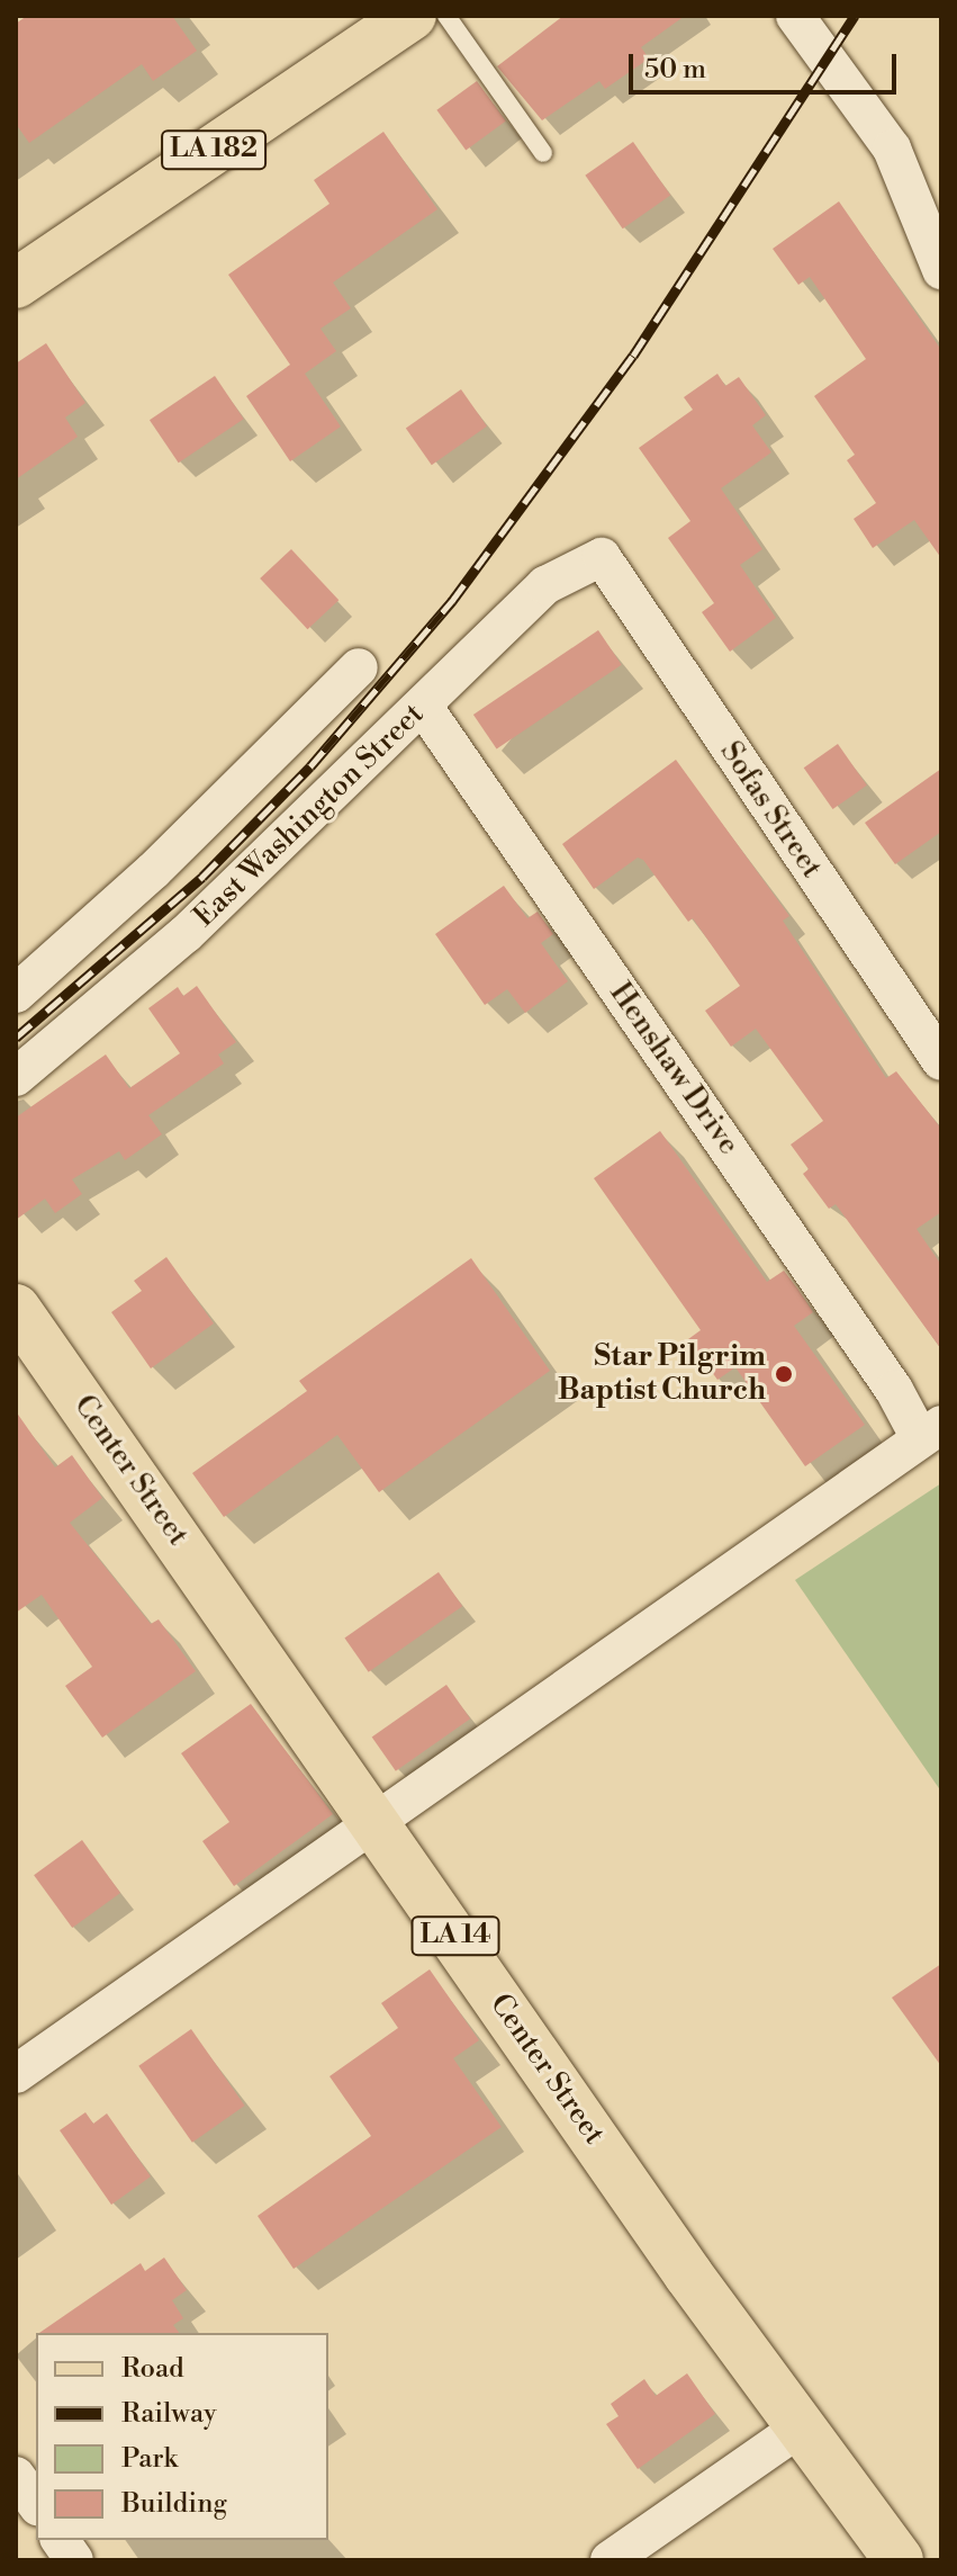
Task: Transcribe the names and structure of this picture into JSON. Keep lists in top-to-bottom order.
{
  "streets": {
    "main road": ["LA 182", "Center Street", "LA 14"],
    "street": ["Sofas Street", "East Washington Street", "Henshaw Drive"]
  },
  "crossings": [
    ["Sofas Street", "East Washington Street"],
    ["East Washington Street", "Henshaw Drive"]
  ],
  "places": ["Star Pilgrim Baptist Church"],
  "legend": [
    "Road",
    "Railway",
    "Park",
    "Building"
  ],
  "scale_bar": "50 m"
}
